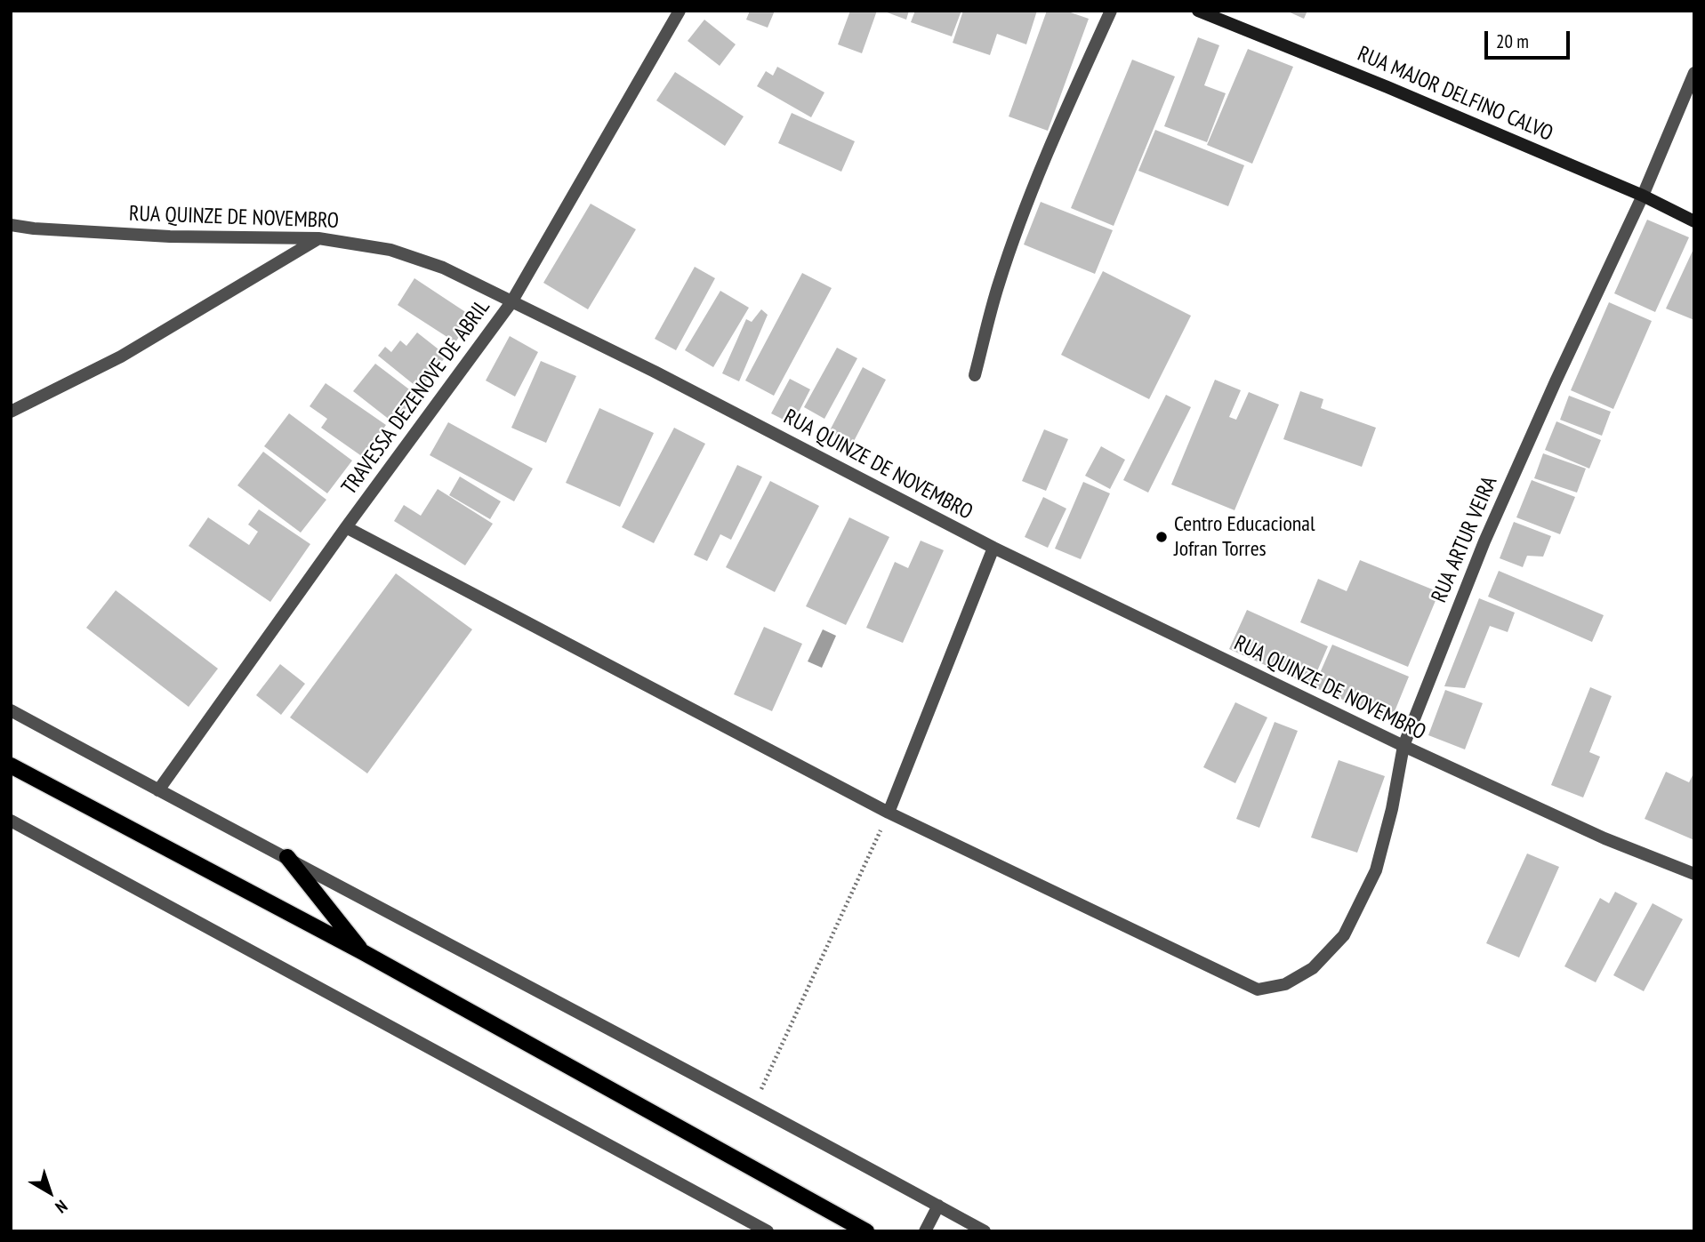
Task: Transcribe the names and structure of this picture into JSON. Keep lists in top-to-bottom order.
{
  "streets": {
    "street": [
      "RUA MAJOR DELFINO CALVO",
      "RUA QUINZE DE NOVEMBRO",
      "TRAVESSA DEZENOVE DE ABRIL",
      "RUA ARTUR VEIRA"
    ]
  },
  "crossings": [
    ["RUA MAJOR DELFINO CALVO", "RUA ARTUR VEIRA"],
    ["RUA QUINZE DE NOVEMBRO", "TRAVESSA DEZENOVE DE ABRIL"],
    ["RUA QUINZE DE NOVEMBRO", "RUA ARTUR VEIRA"]
  ],
  "places": ["Centro Educacional Jofran Torres"],
  "scale_bar": "20 m",
  "north": "bottom right"
}
